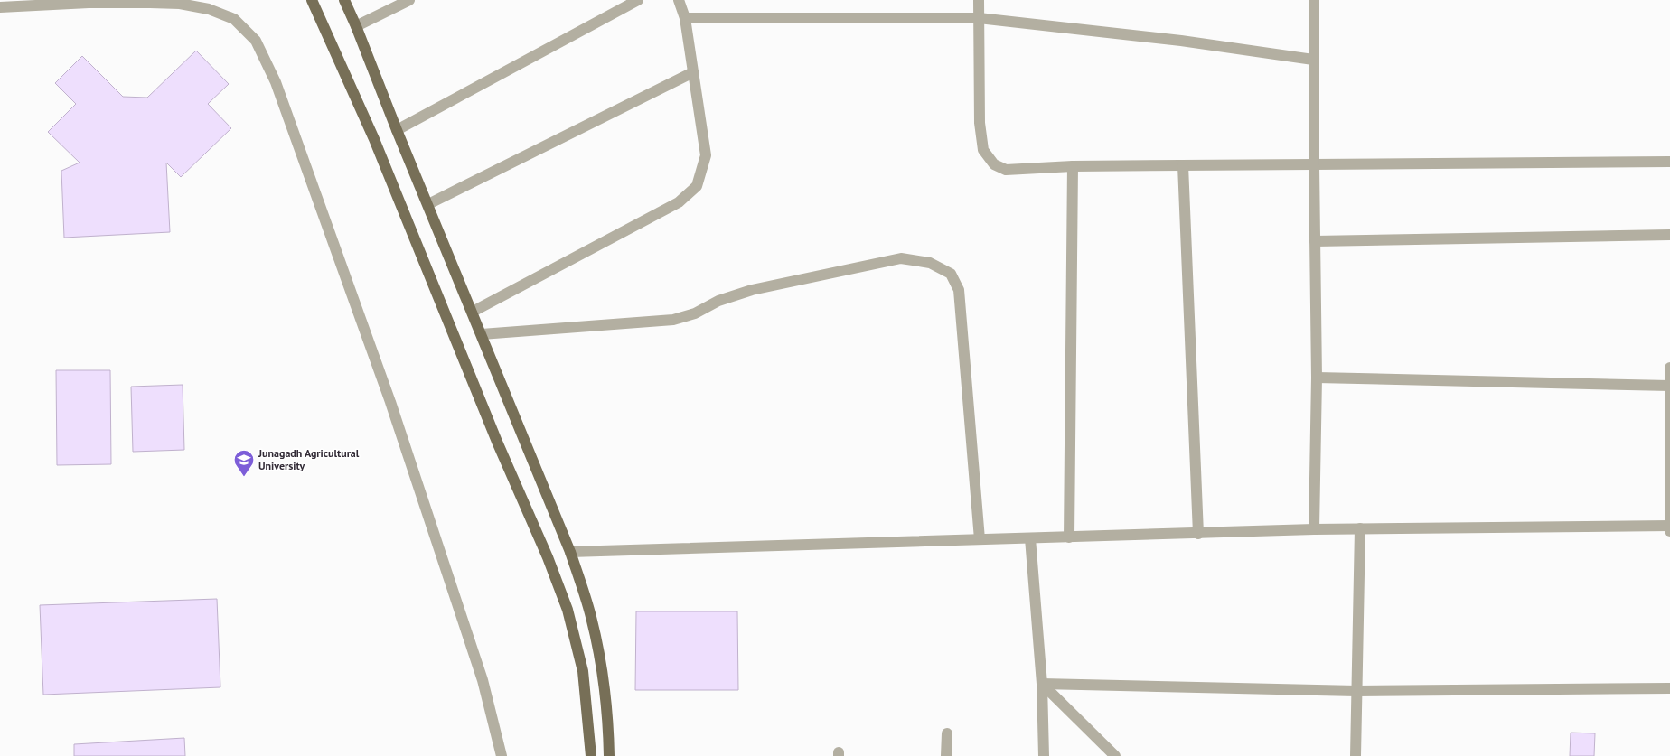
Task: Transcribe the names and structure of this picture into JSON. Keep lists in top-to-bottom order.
{
  "places": {
    "school or university": ["Junagadh Agricultural University"]
  }
}
